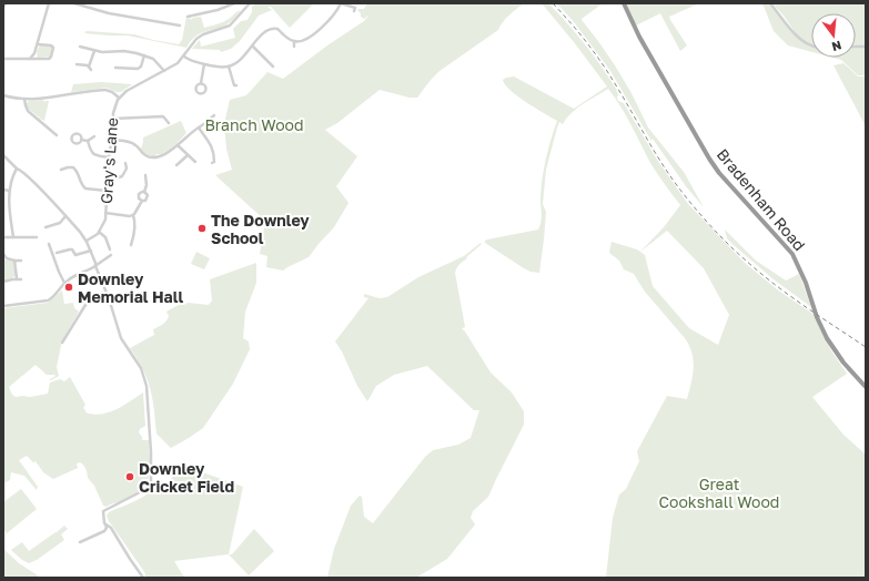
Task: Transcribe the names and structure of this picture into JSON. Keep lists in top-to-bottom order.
{
  "streets": {
    "highway": ["Bradenham Road"],
    "street": ["Gray's Lane"]
  },
  "parks": ["Branch Wood", "Great Cookshall Wood"],
  "places": ["The Downley School", "Downley Memorial Hall", "Downley Cricket Field"],
  "north": "bottom"
}
